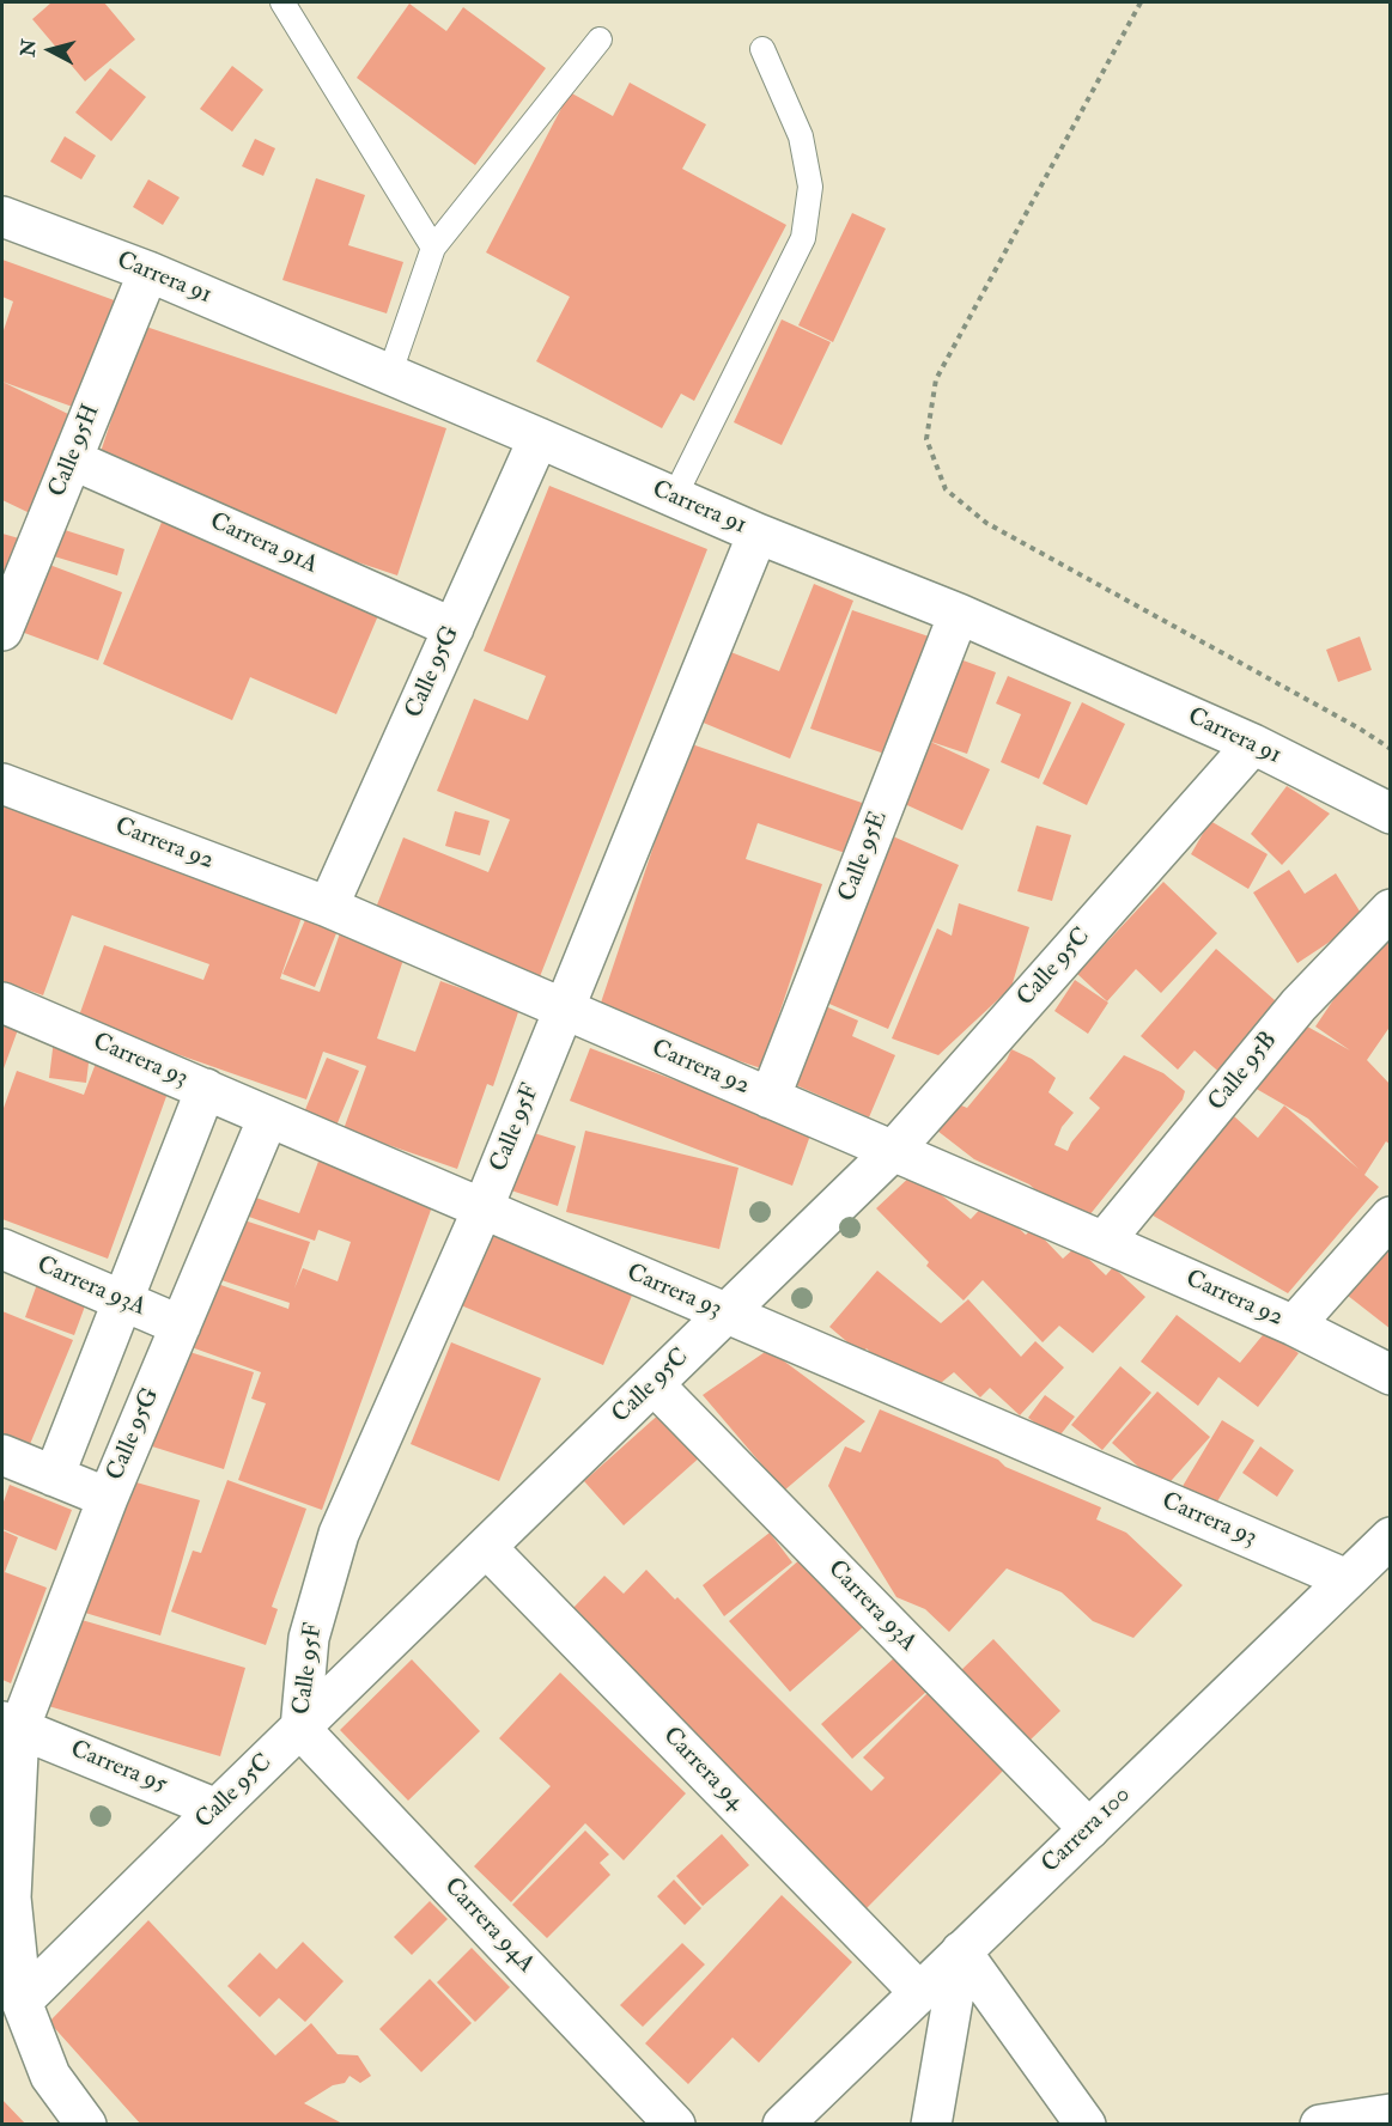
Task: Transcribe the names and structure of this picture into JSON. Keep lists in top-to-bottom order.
{
  "streets": {
    "main road": [
      "Carrera 91",
      "Calle 95H",
      "Carrera 91A",
      "Calle 95G",
      "Carrera 92",
      "Calle 95E",
      "Calle 95C",
      "Carrera 93",
      "Calle 95B",
      "Calle 95F",
      "Carrera 93A",
      "Carrera 95",
      "Carrera 94",
      "Carrera 100",
      "Carrera 94A"
    ]
  },
  "crossings": [
    ["Carrera 91", "Calle 95H"],
    ["Carrera 91", "Calle 95G"],
    ["Carrera 91", "Calle 95E"],
    ["Carrera 91", "Calle 95C"],
    ["Carrera 91", "Calle 95F"],
    ["Calle 95H", "Carrera 91A"],
    ["Carrera 91A", "Calle 95G"],
    ["Calle 95G", "Carrera 92"],
    ["Calle 95G", "Carrera 93"],
    ["Calle 95G", "Carrera 93A"],
    ["Calle 95G", "Carrera 95"],
    ["Carrera 92", "Calle 95E"],
    ["Carrera 92", "Calle 95C"],
    ["Carrera 92", "Calle 95B"],
    ["Carrera 92", "Calle 95F"],
    ["Calle 95C", "Carrera 93"],
    ["Calle 95C", "Calle 95F"],
    ["Calle 95C", "Carrera 93A"],
    ["Calle 95C", "Carrera 95"],
    ["Calle 95C", "Carrera 94"],
    ["Calle 95C", "Carrera 94A"],
    ["Carrera 93", "Calle 95F"],
    ["Carrera 93", "Carrera 100"],
    ["Calle 95F", "Carrera 94A"],
    ["Carrera 93A", "Carrera 100"],
    ["Carrera 94", "Carrera 100"]
  ],
  "north": "left"
}
